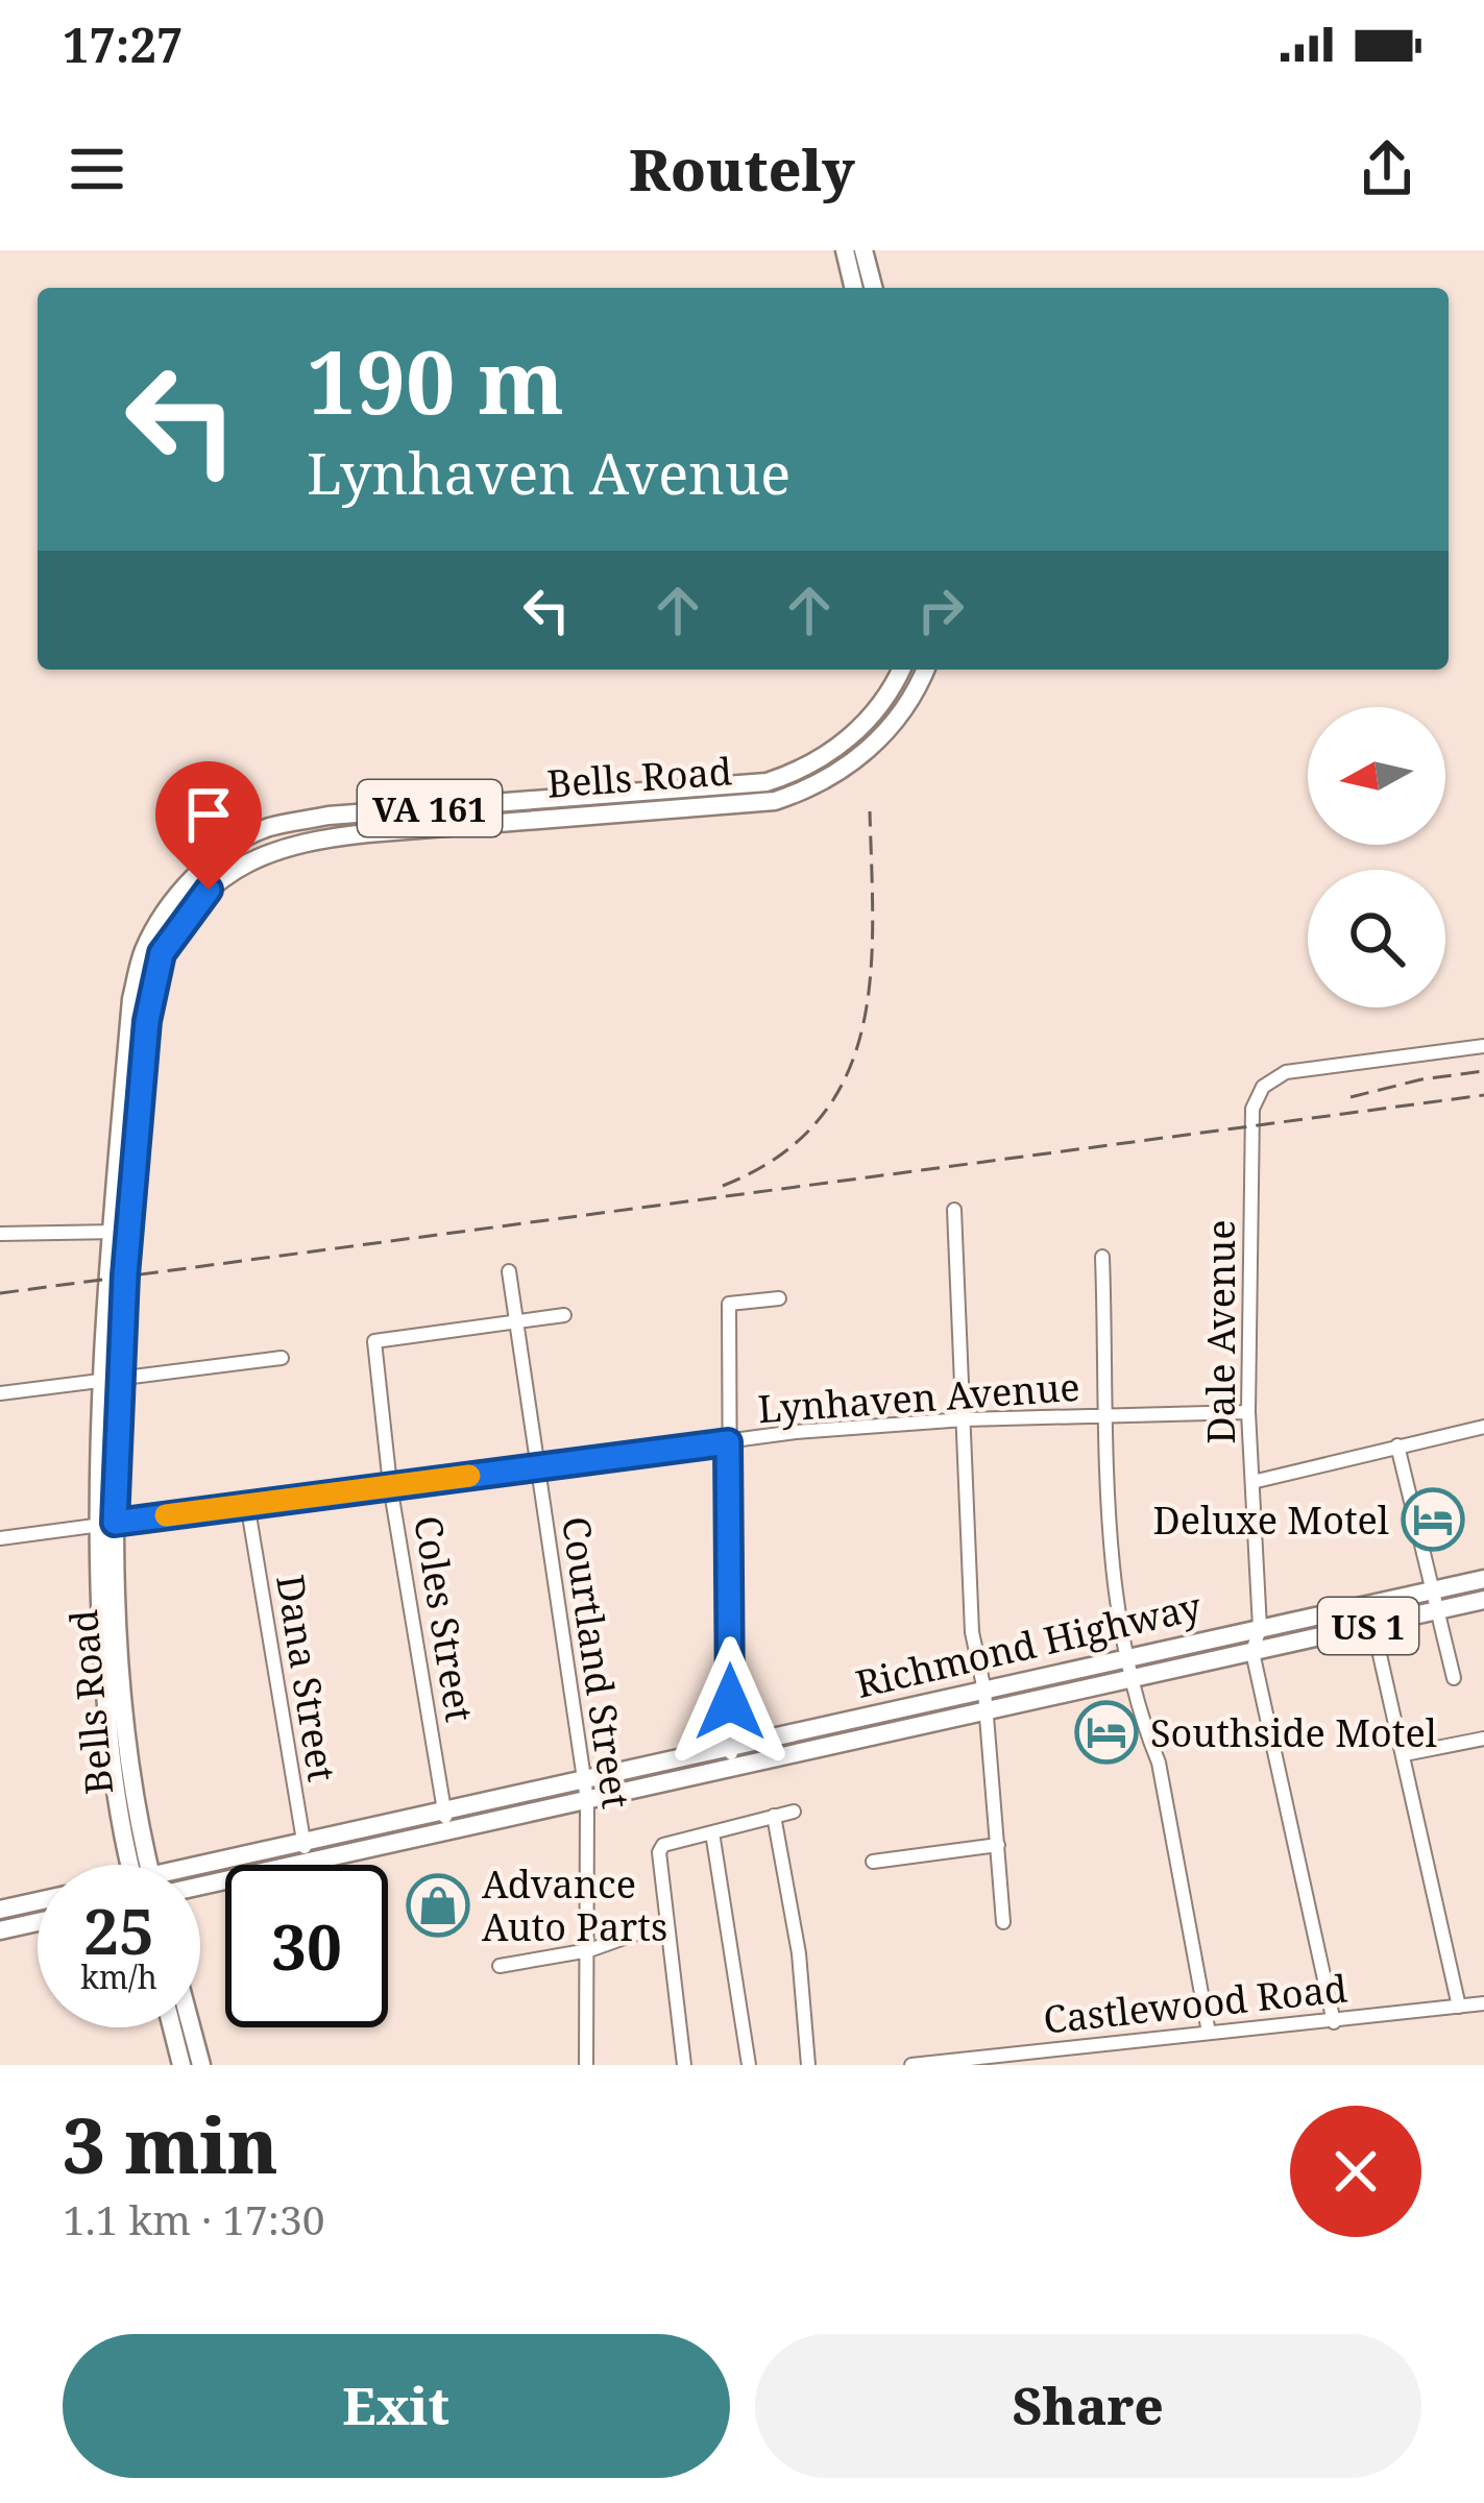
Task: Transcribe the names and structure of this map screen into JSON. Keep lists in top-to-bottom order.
{
  "streets": {
    "main road": [
      "Bells Road",
      "VA 161",
      "US 1",
      "Richmond Highway"
    ],
    "street": [
      "Dale Avenue",
      "Lynhaven Avenue",
      "Coles Street",
      "Courtland Street",
      "Dana Street",
      "Castlewood Road"
    ]
  },
  "crossings": [
    ["Bells Road", "Lynhaven Avenue"],
    ["Dale Avenue", "Lynhaven Avenue"],
    ["Dale Avenue", "Richmond Highway"],
    ["Lynhaven Avenue", "Coles Street"],
    ["Lynhaven Avenue", "Courtland Street"],
    ["Lynhaven Avenue", "Dana Street"],
    ["Coles Street", "Richmond Highway"],
    ["Coles Street", "Courtland Street"],
    ["Richmond Highway", "Courtland Street"],
    ["Richmond Highway", "Dana Street"]
  ],
  "places": {
    "hotel": ["Deluxe Motel", "Southside Motel"],
    "shop": ["Advance Auto Parts"]
  },
  "north": "left",
  "page": {
    "status": "17:27",
    "header": "Routely",
    "turn": ["190 m", "Lynhaven Avenue"],
    "speed": "25 km/h",
    "limit": "30",
    "heading": ["3 min", "1.1 km · 17:30"],
    "buttons": ["Exit", "Share"]
  }
}
